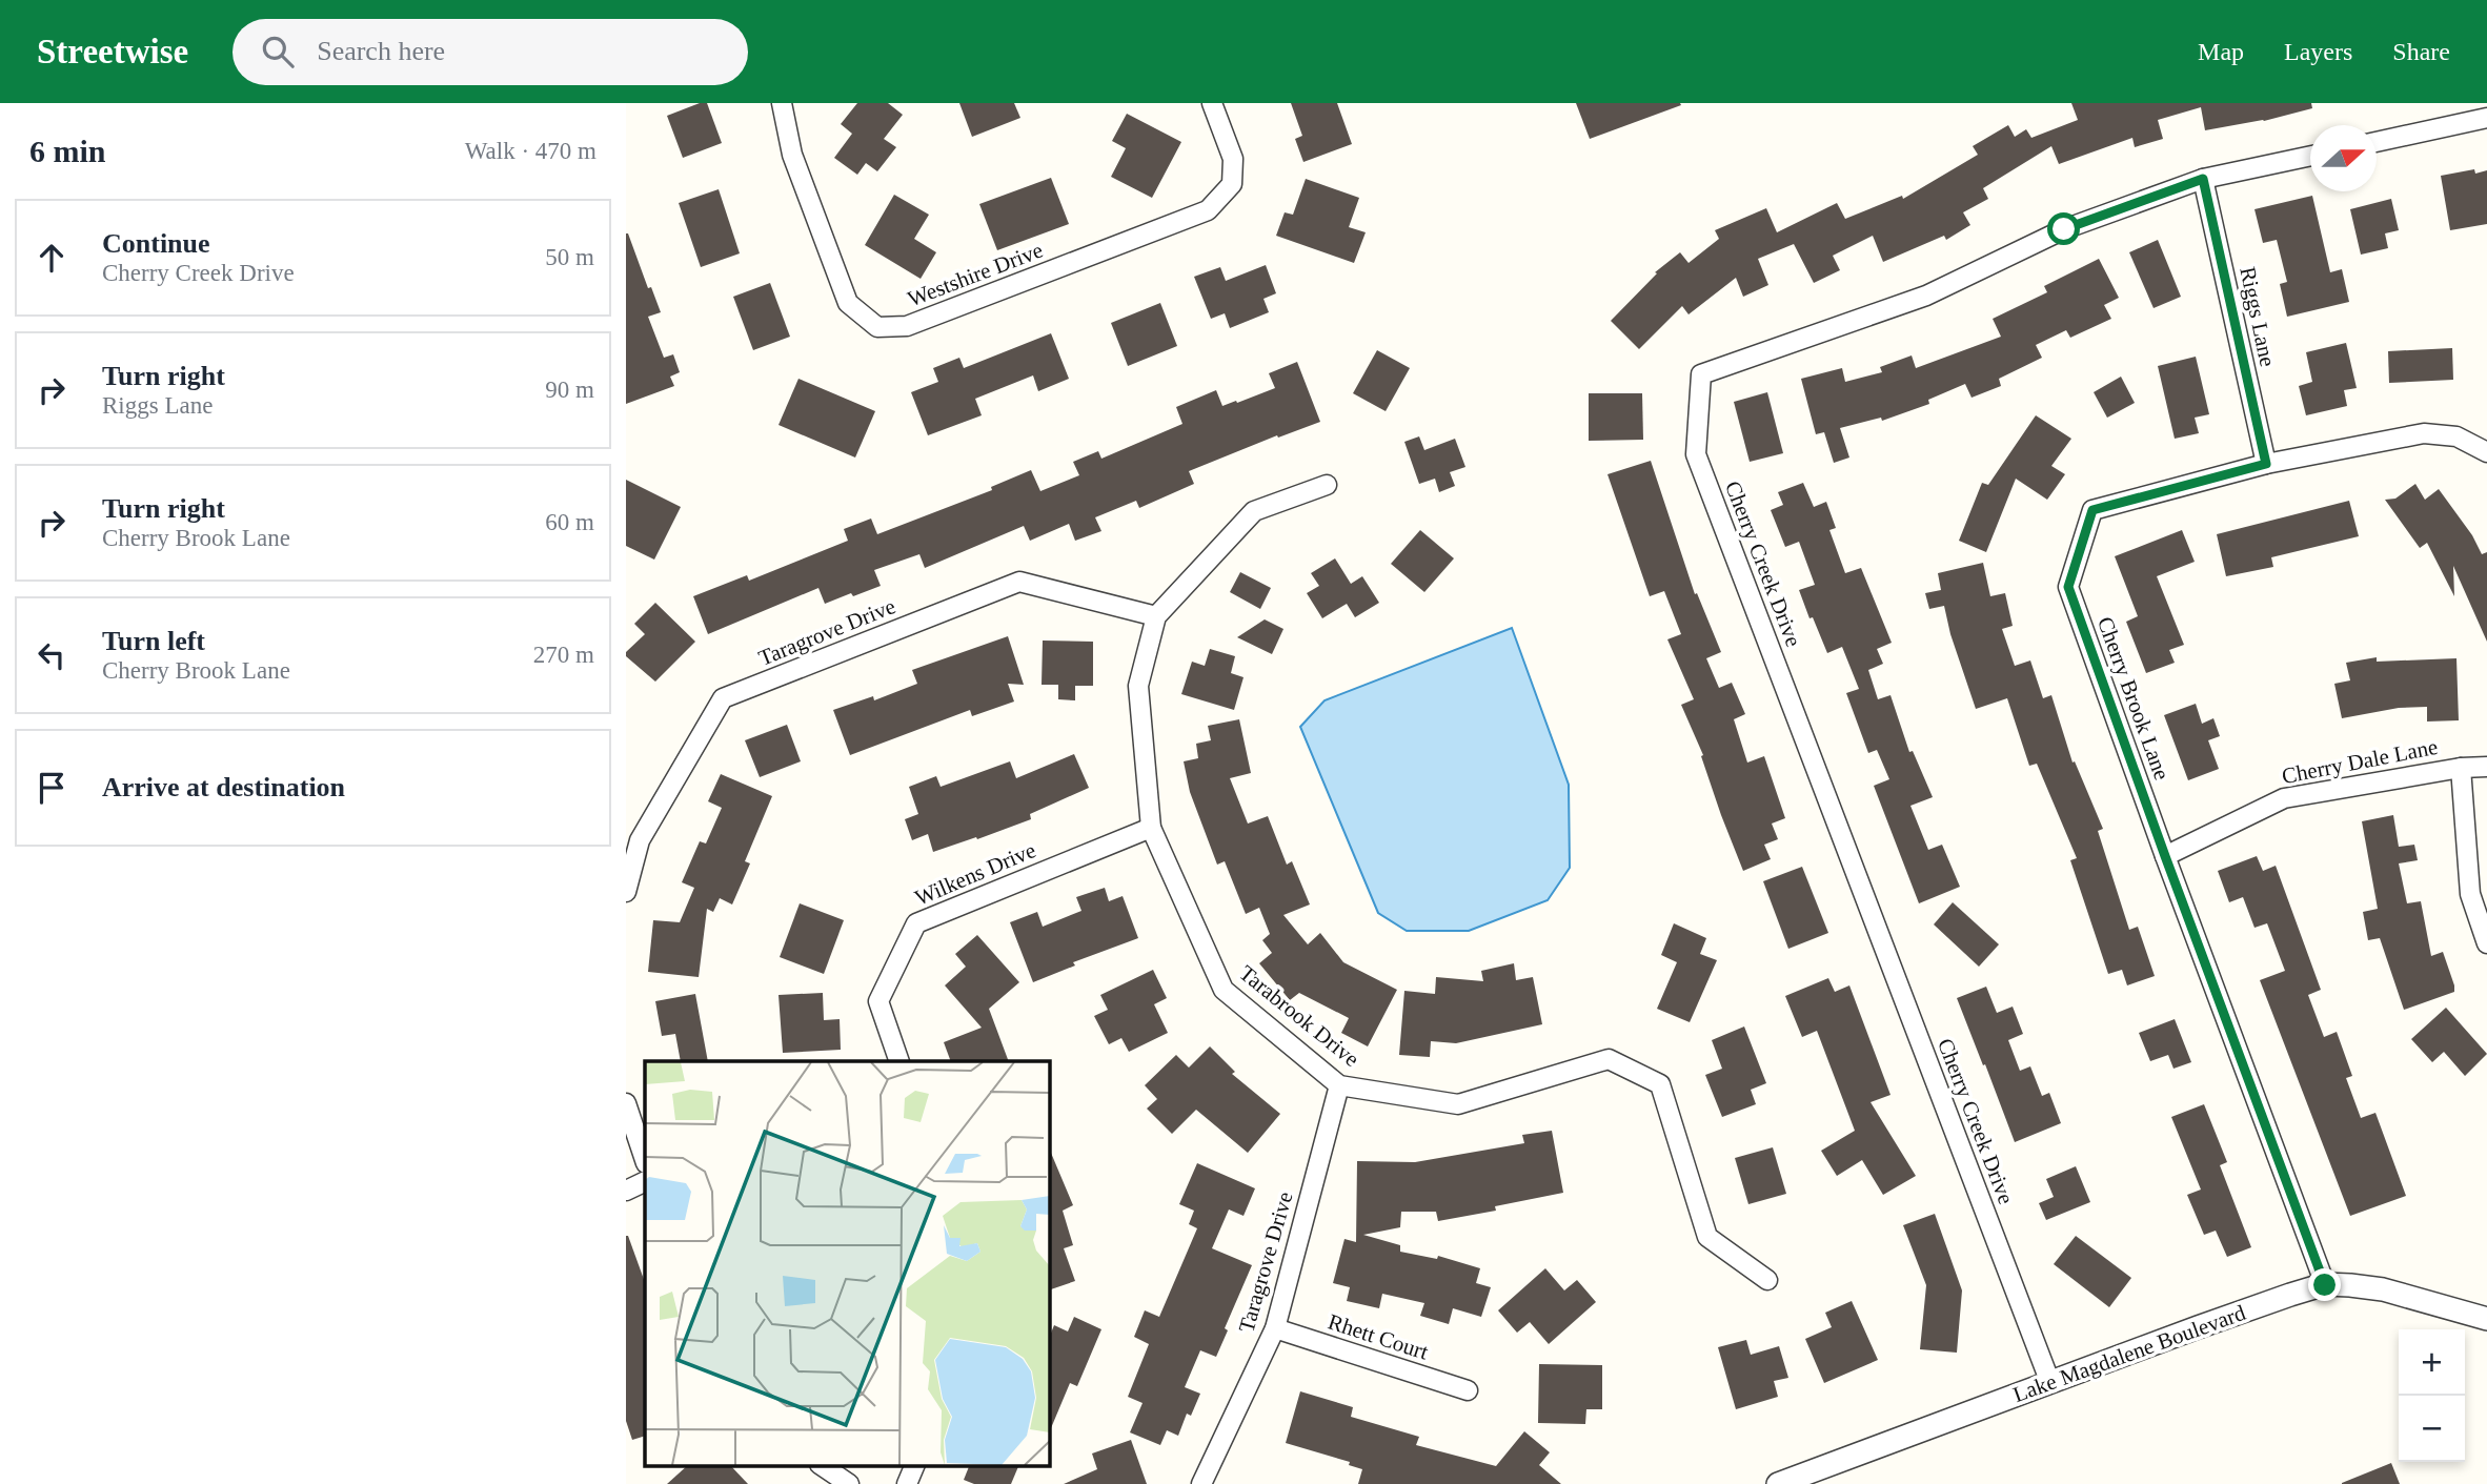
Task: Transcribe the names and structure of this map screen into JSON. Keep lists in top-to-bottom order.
{
  "streets": {
    "street": [
      "Westshire Drive",
      "Riggs Lane",
      "Cherry Creek Drive",
      "Taragrove Drive",
      "Cherry Brook Lane",
      "Cherry Dale Lane",
      "Wilkens Drive",
      "Tarabrook Drive",
      "Rhett Court",
      "Lake Magdalene Boulevard"
    ]
  },
  "crossings": [
    ["Riggs Lane", "Cherry Creek Drive"],
    ["Riggs Lane", "Cherry Brook Lane"],
    ["Cherry Creek Drive", "Lake Magdalene Boulevard"],
    ["Taragrove Drive", "Tarabrook Drive"],
    ["Taragrove Drive", "Rhett Court"],
    ["Cherry Brook Lane", "Cherry Dale Lane"],
    ["Cherry Brook Lane", "Lake Magdalene Boulevard"],
    ["Wilkens Drive", "Tarabrook Drive"]
  ],
  "north": "right",
  "page": {
    "header": "Streetwise",
    "search": "Search here",
    "nav": ["Map", "Layers", "Share"],
    "heading": ["6 min", "Walk · 470 m"],
    "list": [
      ["Continue", "Cherry Creek Drive", "50 m"],
      ["Turn right", "Riggs Lane", "90 m"],
      ["Turn right", "Cherry Brook Lane", "60 m"],
      ["Turn left", "Cherry Brook Lane", "270 m"],
      "Arrive at destination"
    ],
    "map_buttons": ["+", "−"]
  }
}
